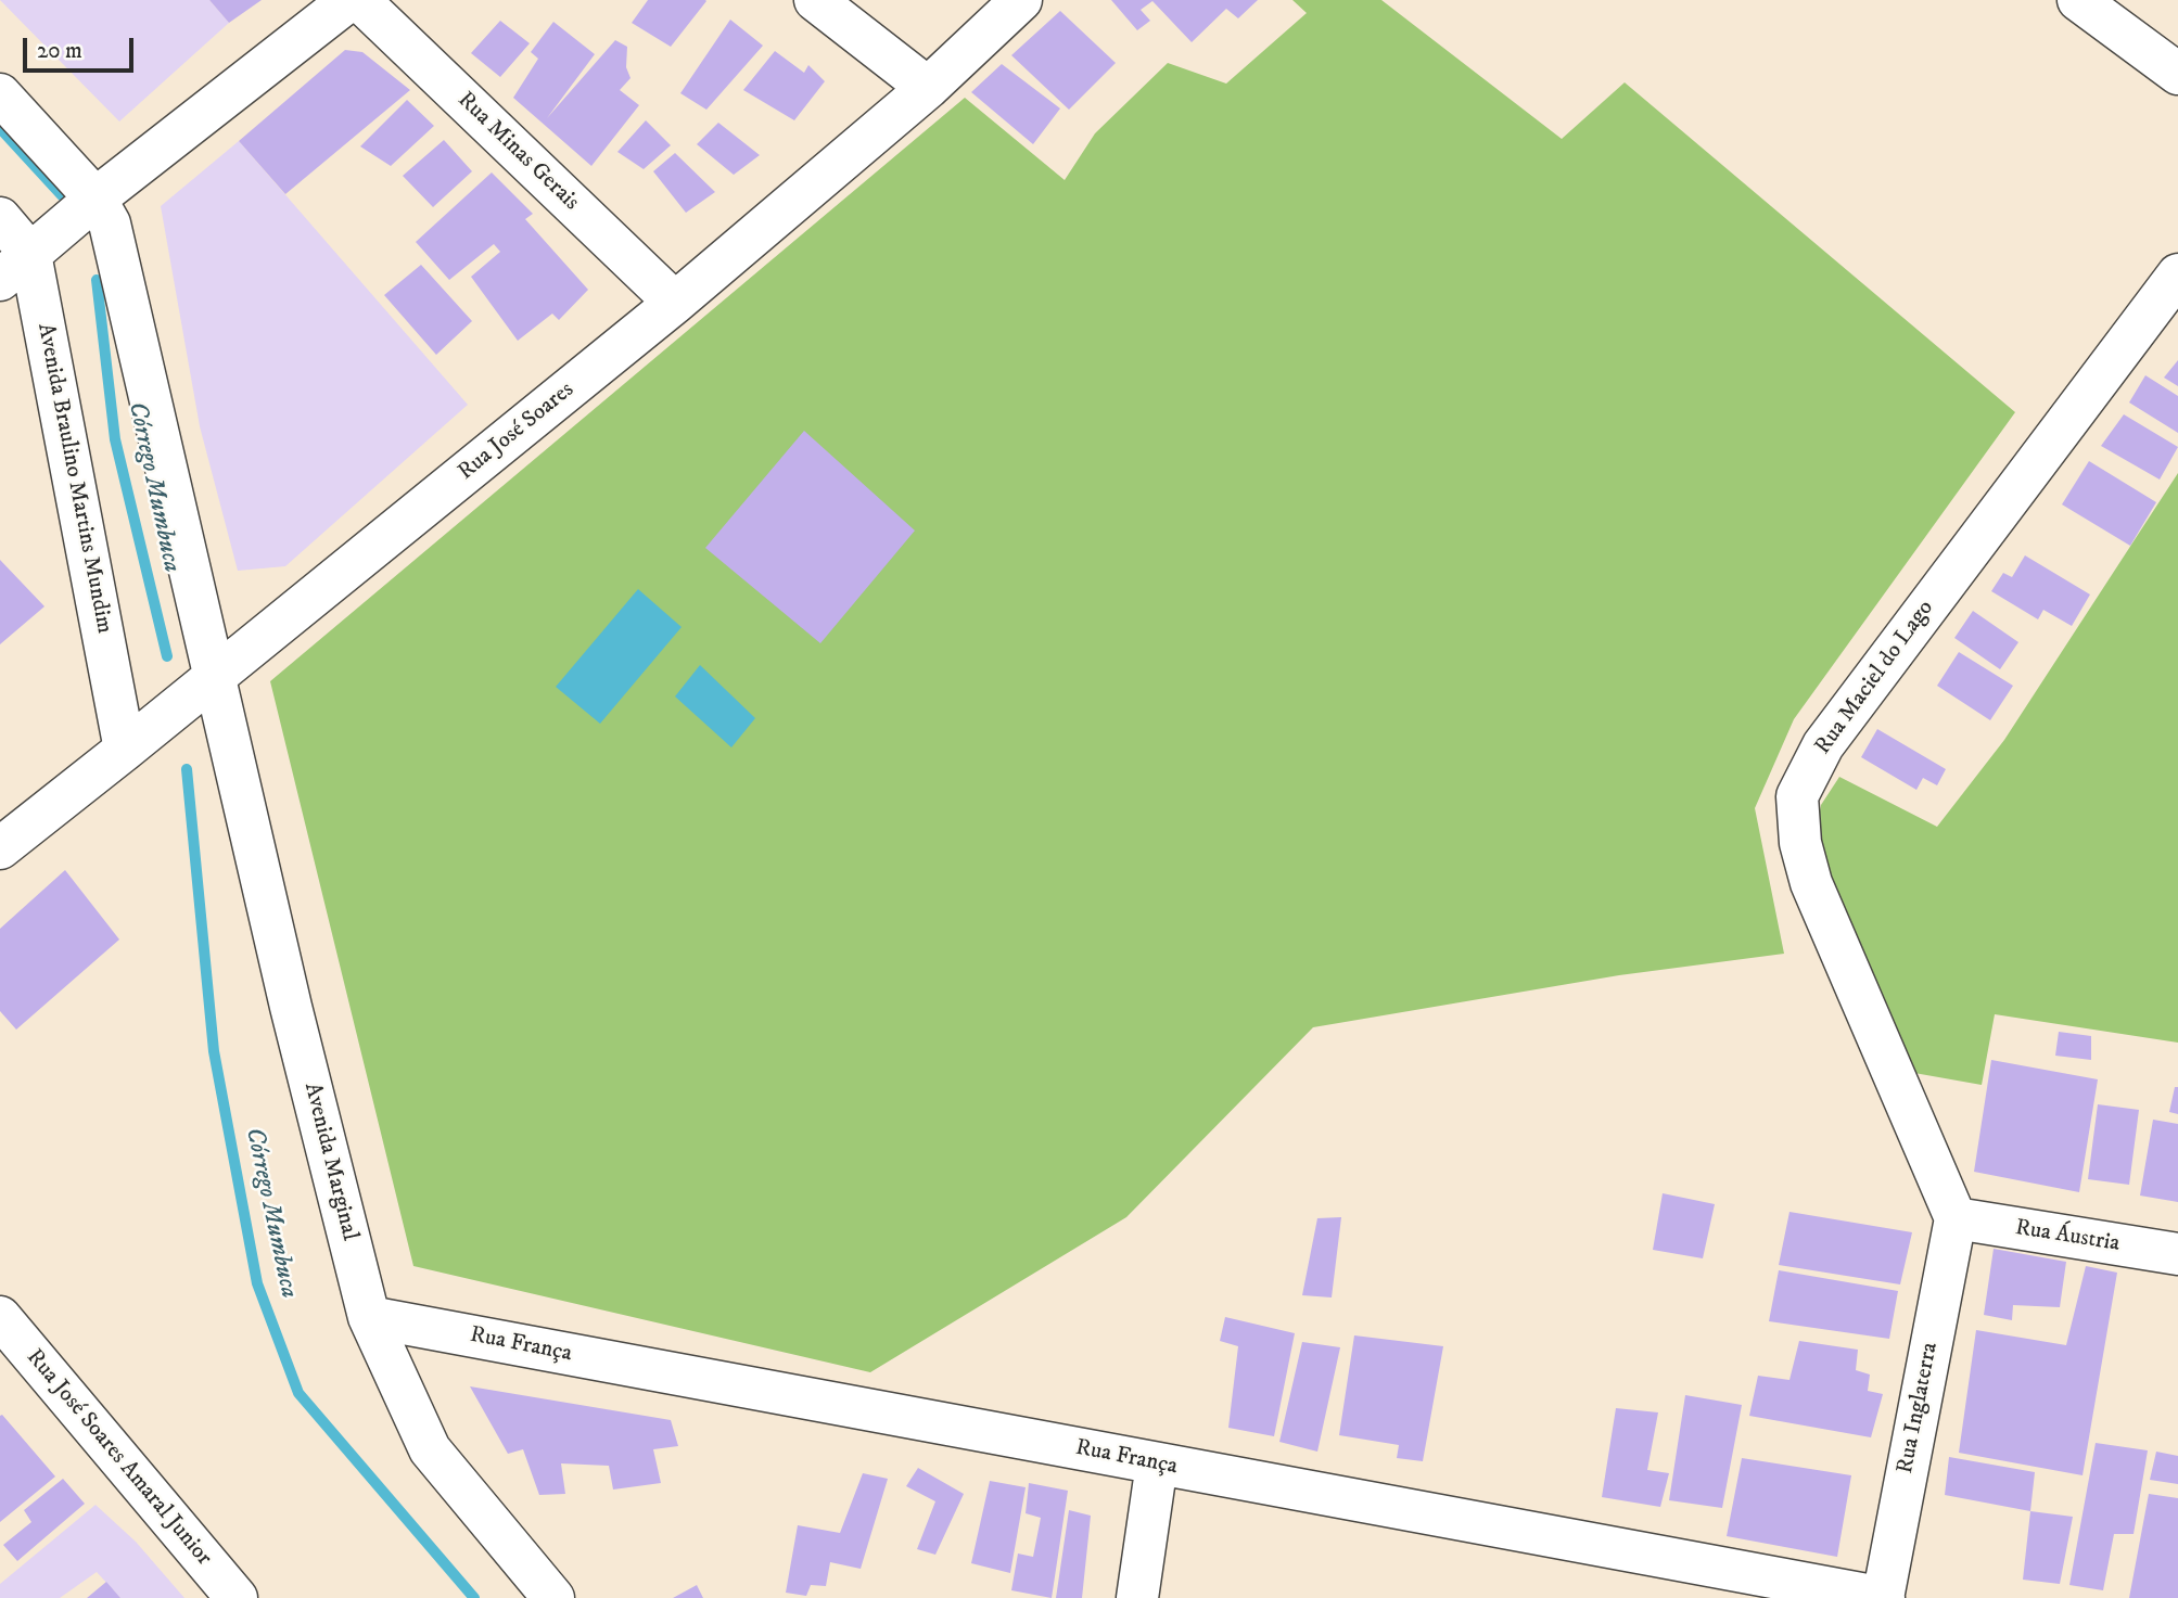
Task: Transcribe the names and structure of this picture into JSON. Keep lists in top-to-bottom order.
{
  "streets": {
    "street": [
      "Rua Minas Gerais",
      "Rua José Soares",
      "Avenida Braulino Martins Mundim",
      "Rua Maciel do Lago",
      "Avenida Marginal",
      "Rua Áustria",
      "Rua França",
      "Rua Inglaterra",
      "Rua José Soares Amaral Junior"
    ]
  },
  "crossings": [
    ["Rua Minas Gerais", "Rua José Soares"],
    ["Rua José Soares", "Avenida Braulino Martins Mundim"],
    ["Rua José Soares", "Avenida Marginal"],
    ["Rua Maciel do Lago", "Rua Áustria"],
    ["Rua Maciel do Lago", "Rua Inglaterra"],
    ["Avenida Marginal", "Rua França"],
    ["Rua Áustria", "Rua Inglaterra"],
    ["Rua França", "Rua Inglaterra"]
  ],
  "water": ["Córrego Mumbuca"],
  "scale_bar": "20 m"
}
